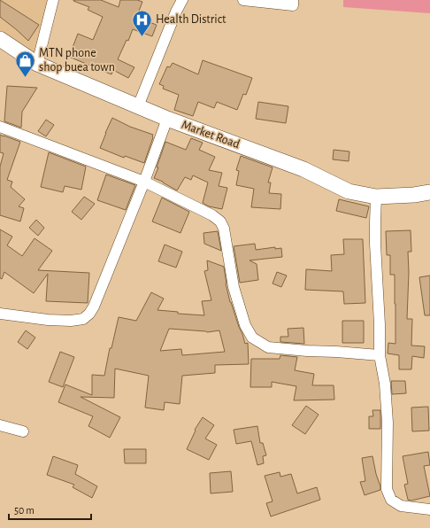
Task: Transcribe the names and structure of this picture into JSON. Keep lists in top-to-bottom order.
{
  "streets": {
    "main road": ["Market Road"]
  },
  "places": {
    "hospital": ["Health District"],
    "shop": ["MTN phone shop buea town"]
  },
  "scale_bar": "50 m"
}
